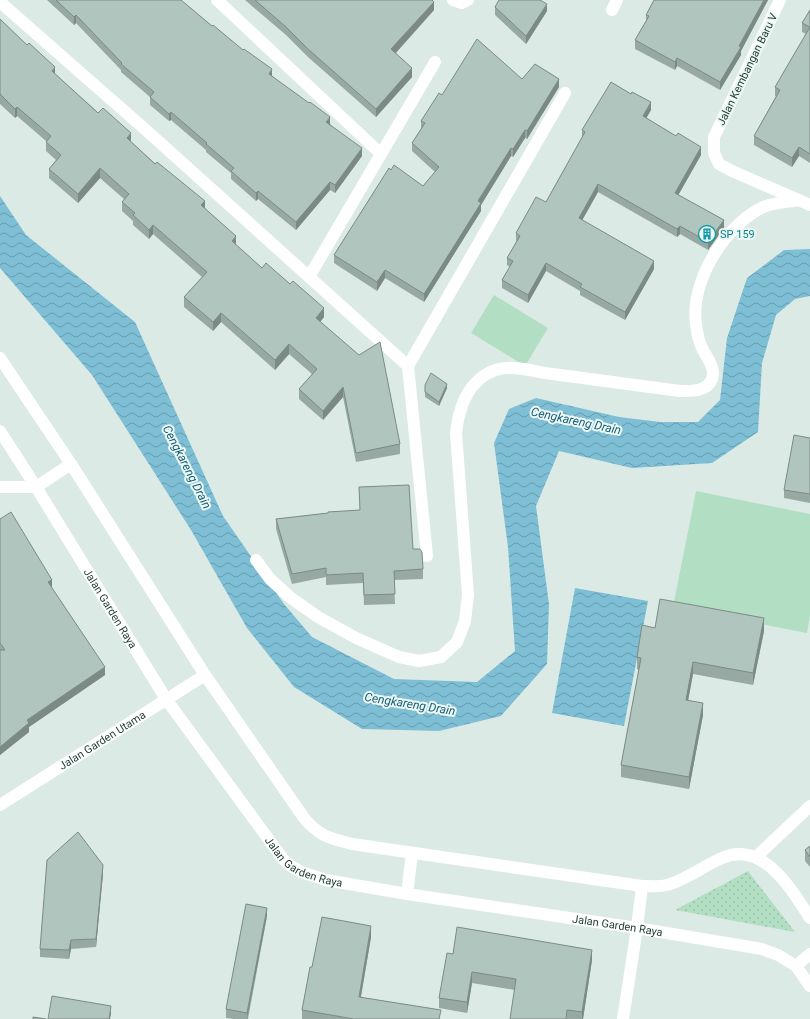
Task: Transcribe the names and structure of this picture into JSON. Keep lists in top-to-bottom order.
{
  "streets": {
    "street": ["Jalan Kembangan Baru V", "Jalan Garden Raya", "Jalan Garden Utama"]
  },
  "crossings": [
    ["Jalan Garden Raya", "Jalan Garden Utama"]
  ],
  "water": ["Cengkareng Drain"],
  "places": {
    "building": ["SP 159"]
  }
}
